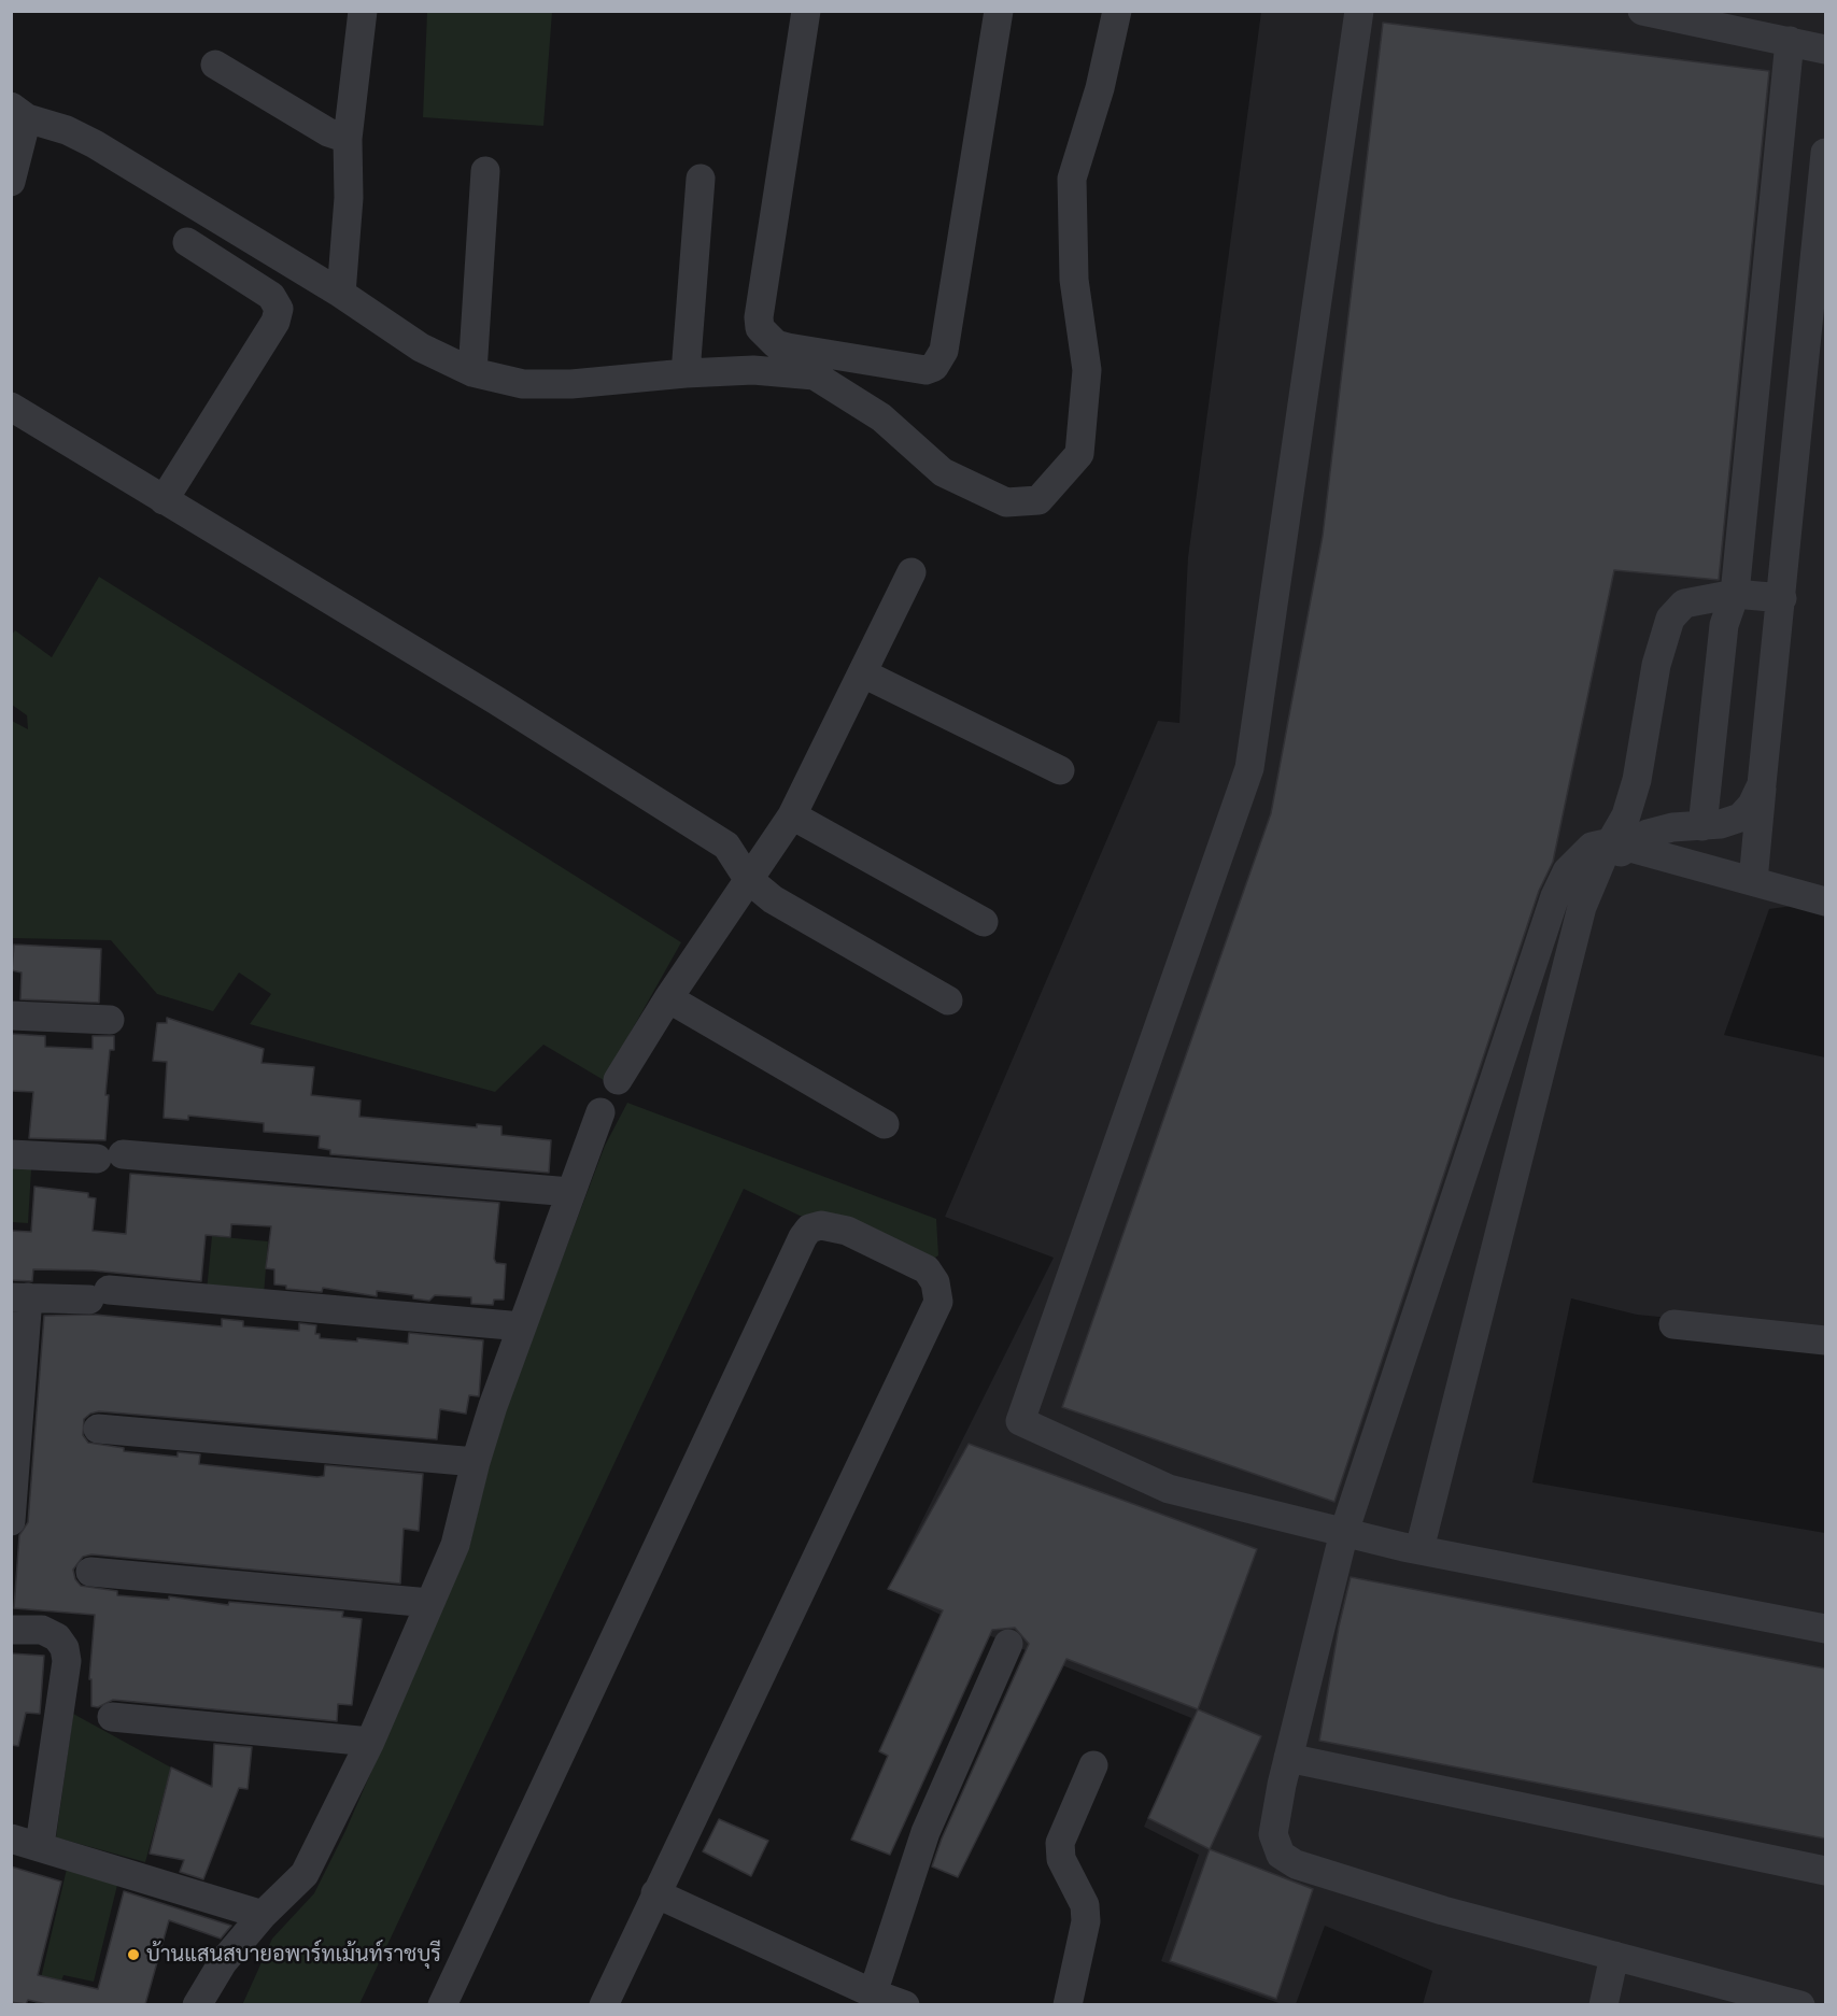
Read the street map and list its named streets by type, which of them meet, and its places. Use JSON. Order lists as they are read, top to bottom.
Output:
{
  "places": ["บ้านแสนสบายอพาร์ทเม้นท์ราชบุรี"]
}
